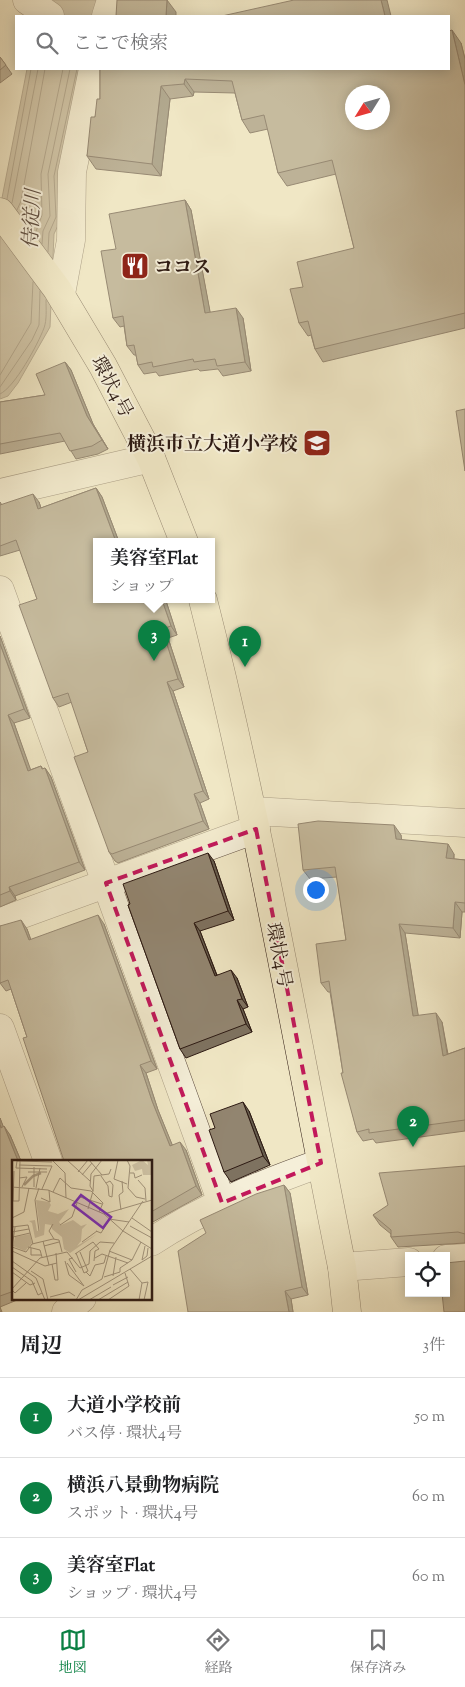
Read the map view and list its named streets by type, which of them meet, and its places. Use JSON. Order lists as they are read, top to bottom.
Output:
{
  "streets": {
    "main road": ["環状4号"]
  },
  "water": ["侍従川"],
  "places": {
    "restaurant": ["ココス"],
    "school or university": ["横浜市立大道小学校"]
  },
  "north": "bottom left",
  "page": {
    "search": "ここで検索",
    "popup": ["美容室Flat", "ショップ"],
    "pins": ["3", "1", "2"],
    "heading": ["周辺", "3件"],
    "list": [
      {
        "mark": "1",
        "name": "大道小学校前",
        "note": "バス停 · 環状4号",
        "value": "50 m"
      },
      {
        "mark": "2",
        "name": "横浜八景動物病院",
        "note": "スポット · 環状4号",
        "value": "60 m"
      },
      {
        "mark": "3",
        "name": "美容室Flat",
        "note": "ショップ · 環状4号",
        "value": "60 m"
      }
    ],
    "nav": ["地図", "経路", "保存済み"]
  }
}
